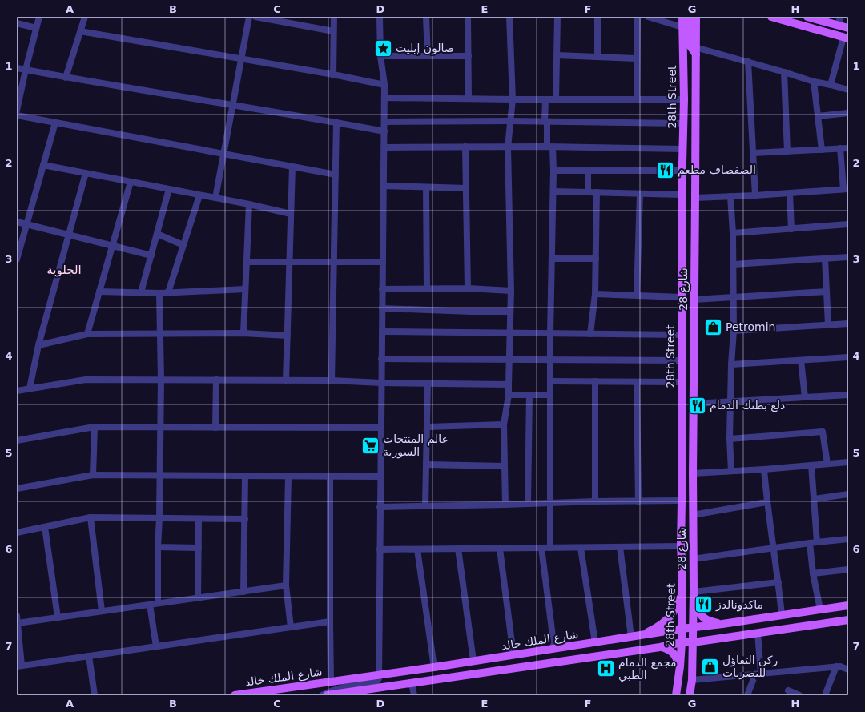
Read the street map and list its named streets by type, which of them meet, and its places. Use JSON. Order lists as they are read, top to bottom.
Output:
{
  "streets": {
    "main road": ["28th Street", "شارع 28", "شارع الملك خالد"]
  },
  "crossings": [
    ["28th Street", "شارع الملك خالد"],
    ["شارع 28", "شارع الملك خالد"]
  ],
  "districts": ["الجلوية"],
  "places": {
    "place": ["صالون إيليت"],
    "restaurant": ["الصفصاف مطعم", "دلع بطنك الدمام", "ماكدونالدز"],
    "shop": ["Petromin", "ركن التفاؤل للبصريات"],
    "supermarket": ["عالم المنتجات السورية"],
    "hospital": ["مجمع الدمام الطبي"]
  },
  "grid": {
    "columns": [
      "A",
      "B",
      "C",
      "D",
      "E",
      "F",
      "G",
      "H"
    ],
    "rows": [
      "1",
      "2",
      "3",
      "4",
      "5",
      "6",
      "7"
    ]
  }
}
